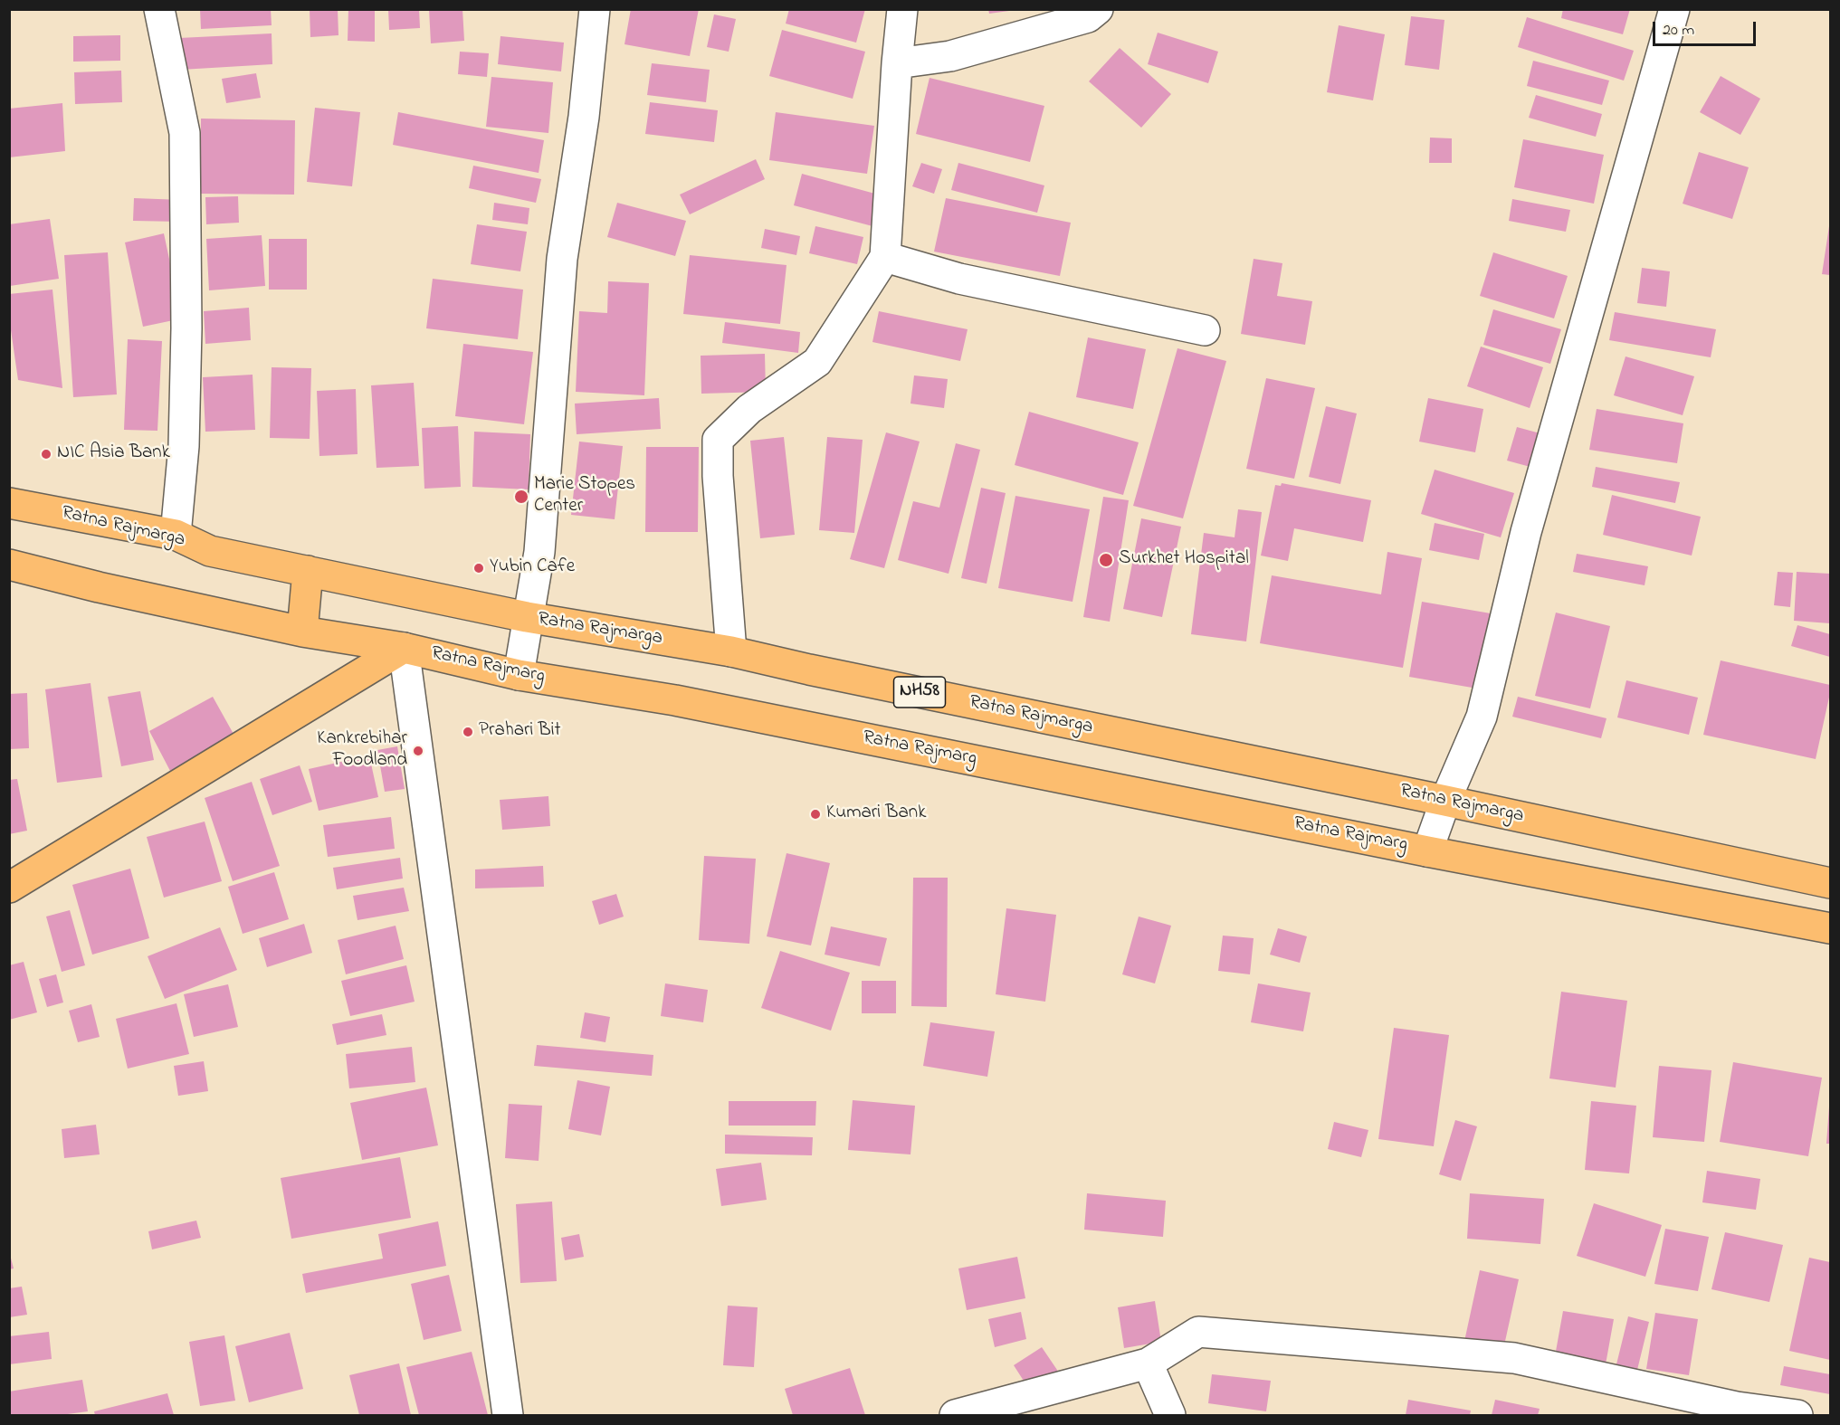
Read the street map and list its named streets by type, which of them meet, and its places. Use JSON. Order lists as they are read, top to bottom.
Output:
{
  "streets": {
    "main road": ["Ratna Rajmarga", "Ratna Rajmarg", "NH58"]
  },
  "places": [
    "NIC Asia Bank",
    "Marie Stopes Center",
    "Surkhet Hospital",
    "Yubin Cafe",
    "Prahari Bit",
    "Kankrebihar Foodland",
    "Kumari Bank"
  ],
  "scale_bar": "20 m"
}
